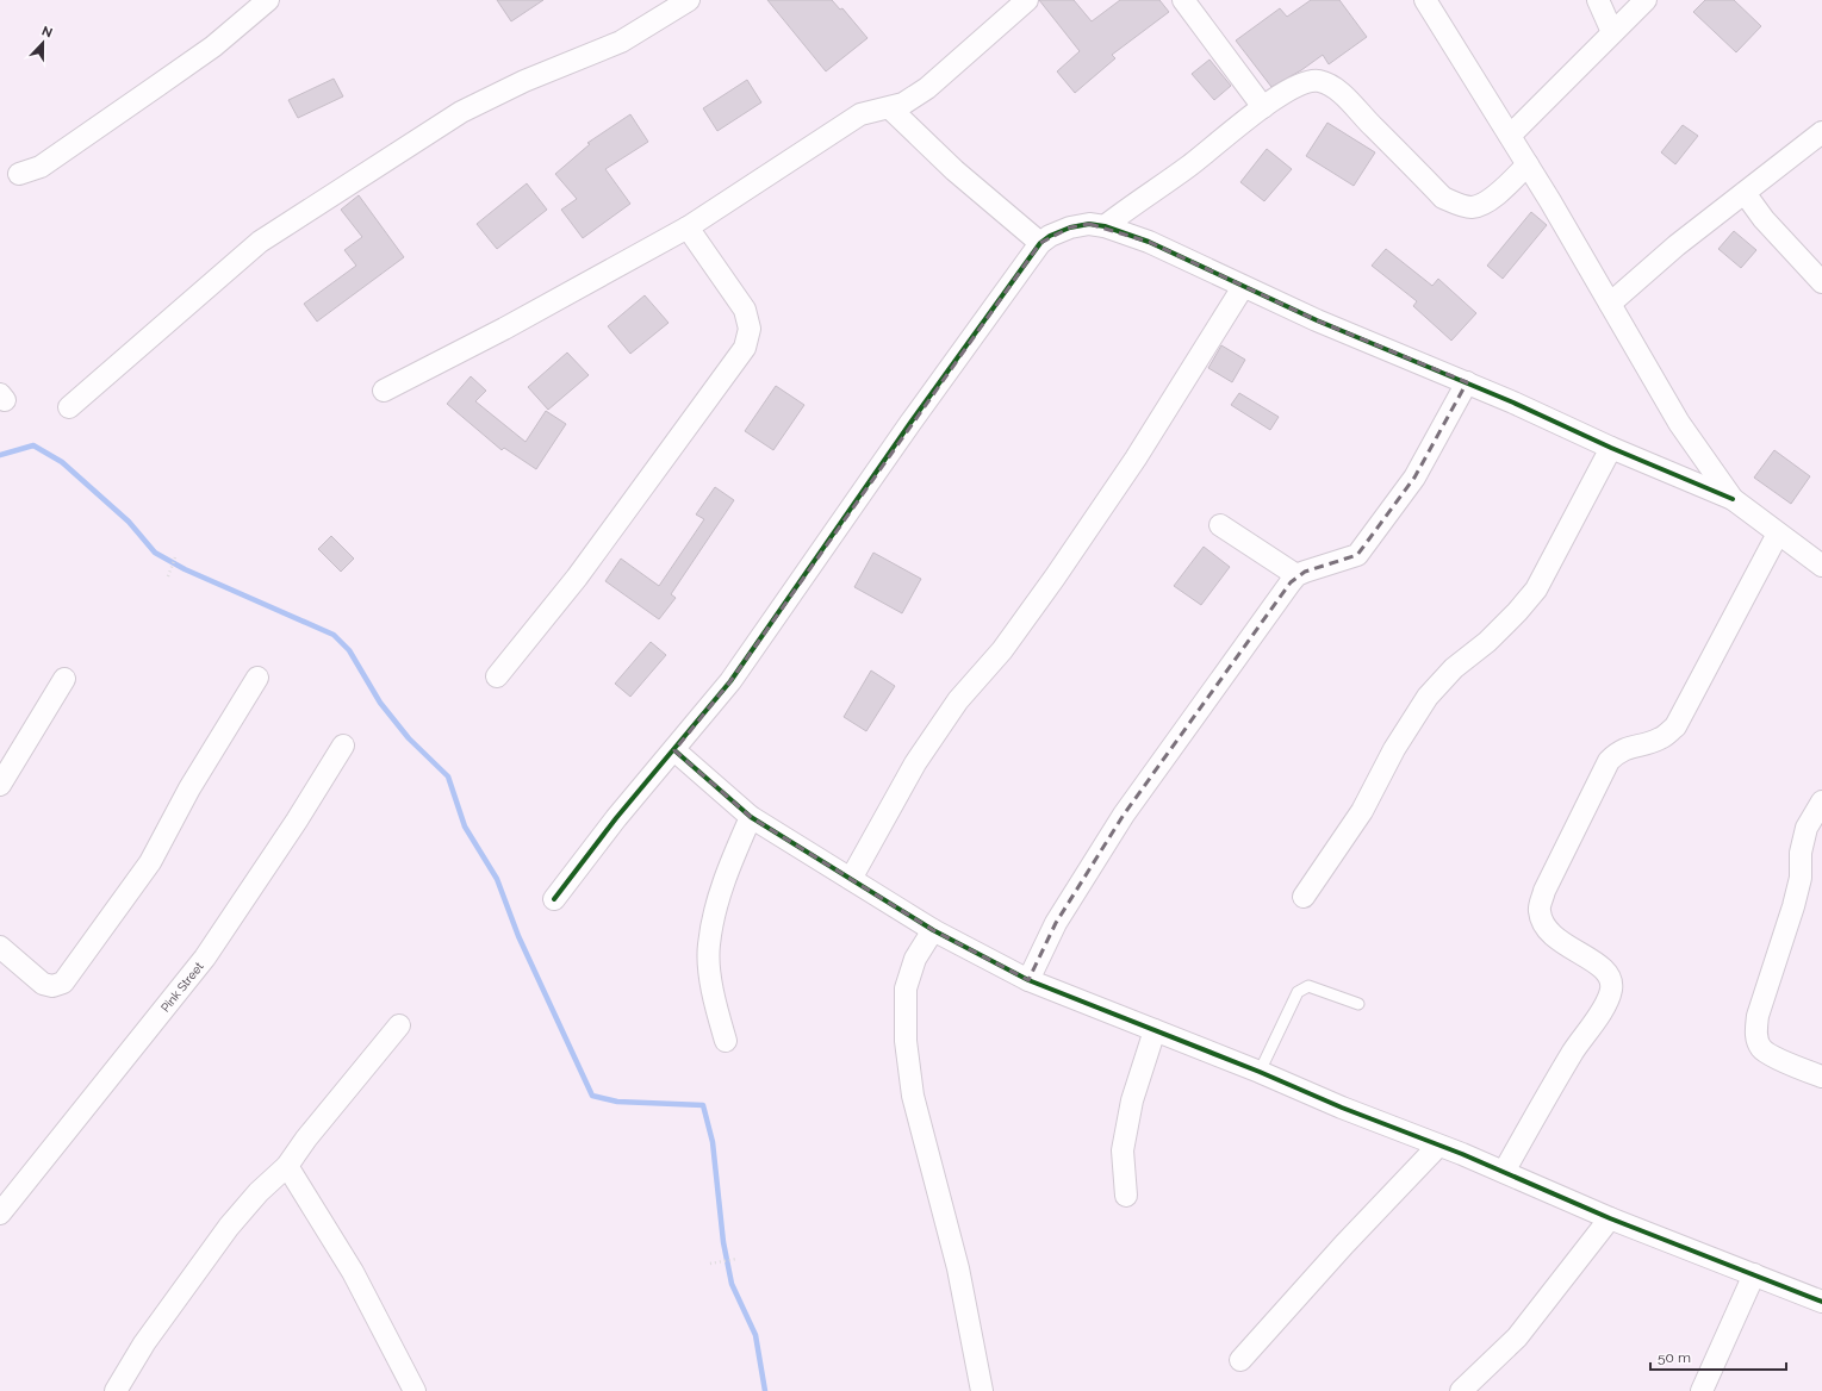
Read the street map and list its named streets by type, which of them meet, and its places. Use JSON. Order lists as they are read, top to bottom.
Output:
{
  "streets": {
    "street": ["Pink Street"]
  },
  "scale_bar": "50 m",
  "north": "top"
}
